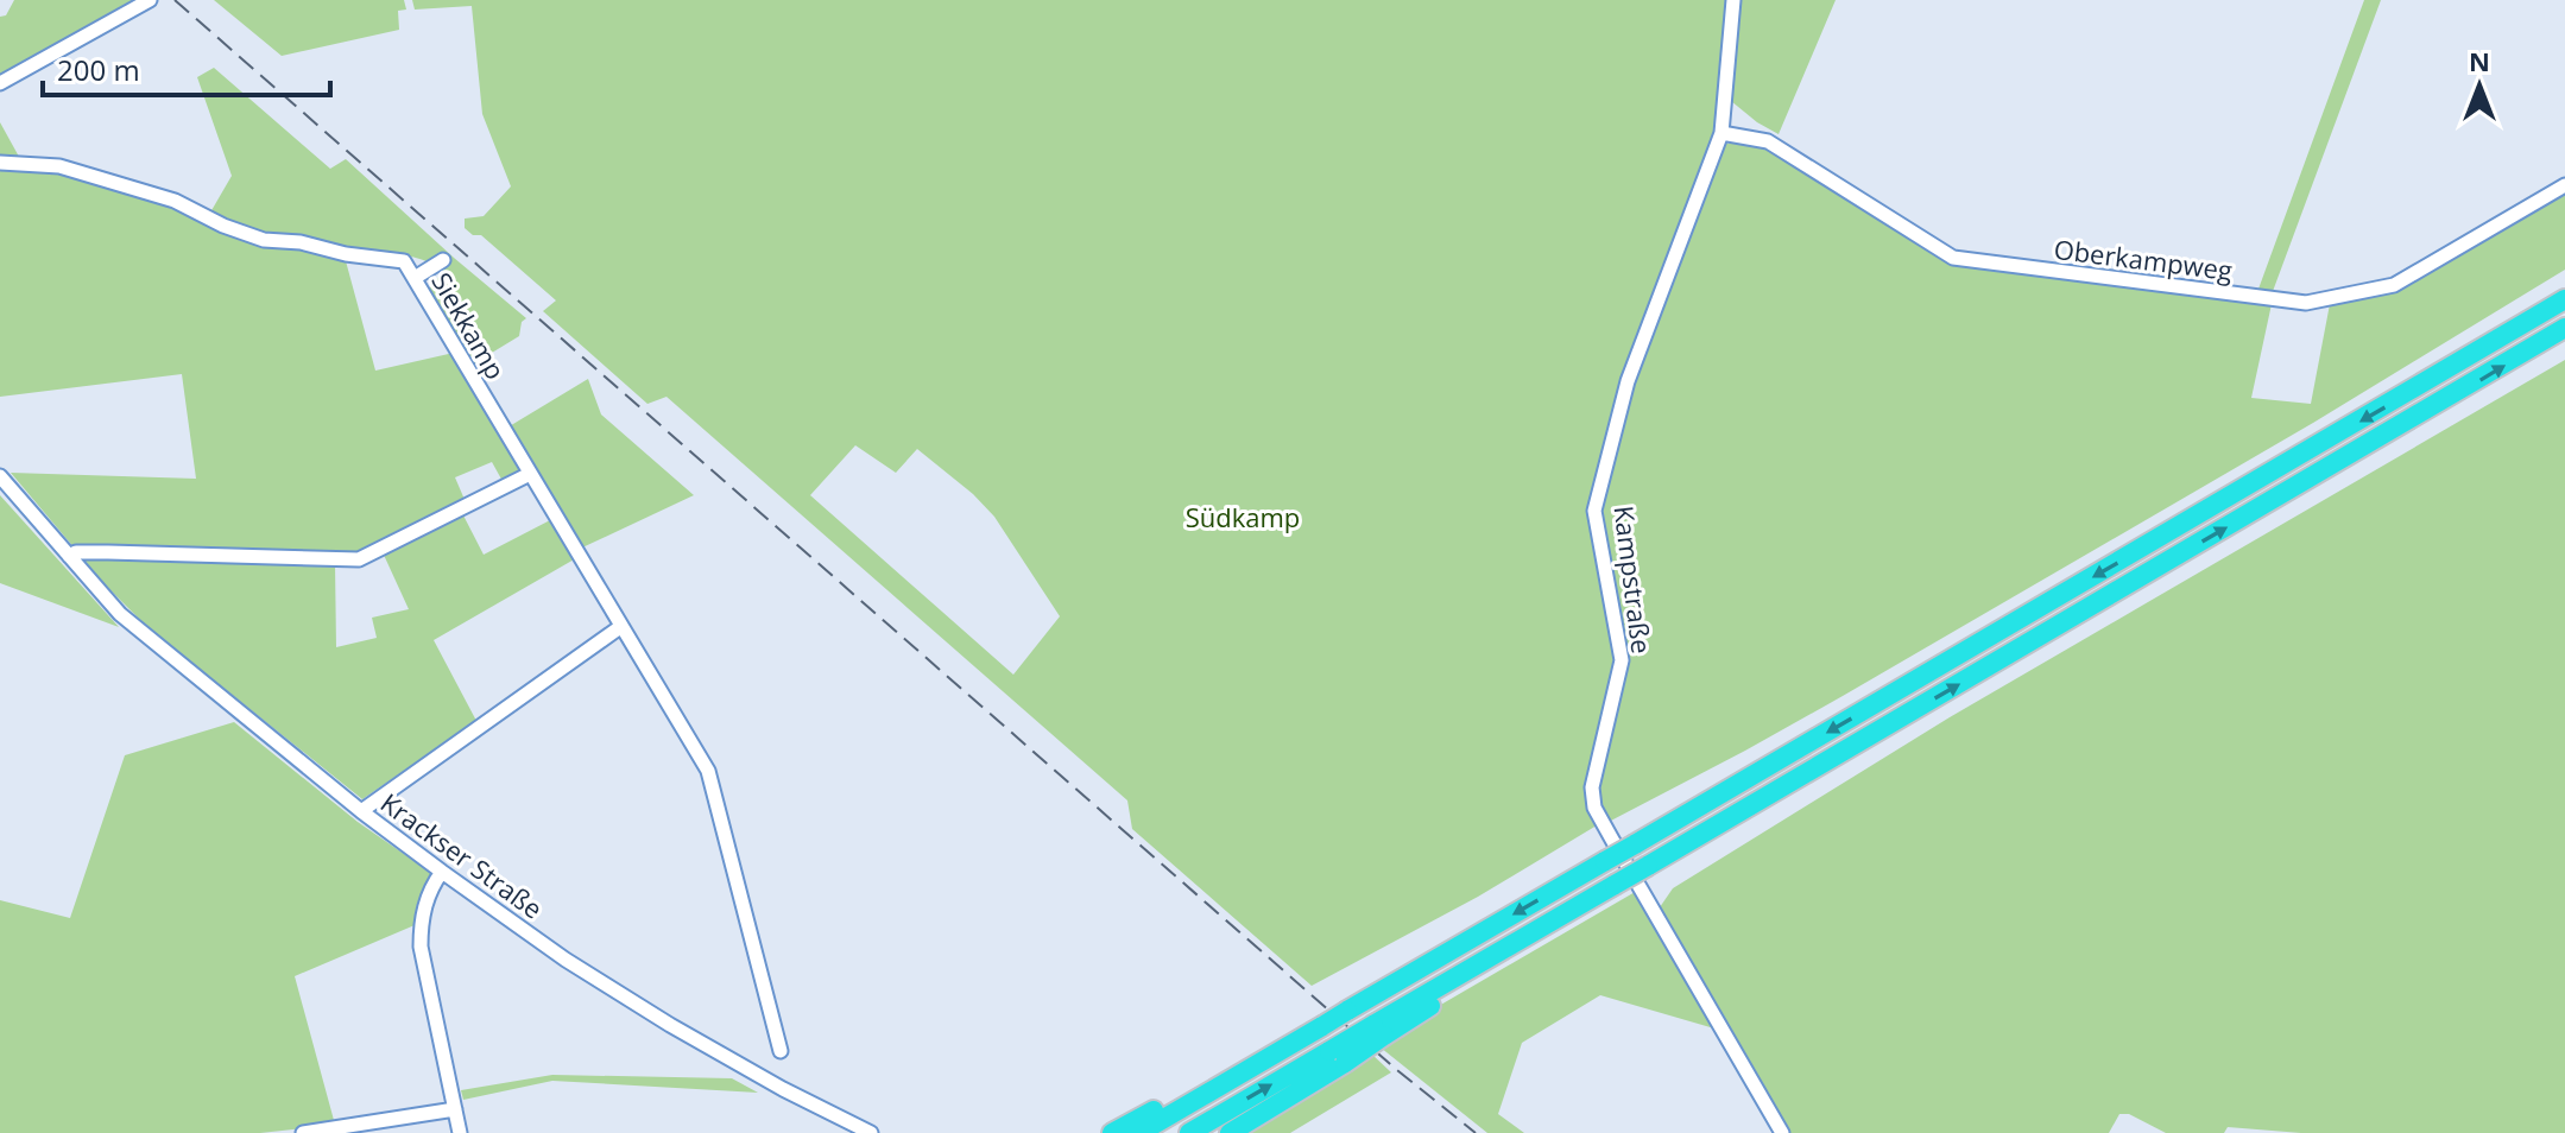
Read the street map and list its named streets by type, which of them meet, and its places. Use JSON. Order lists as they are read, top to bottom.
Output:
{
  "streets": {
    "street": [
      "Oberkampweg",
      "Siekkamp",
      "Kampstraße",
      "Krackser Straße"
    ]
  },
  "crossings": [
    ["Oberkampweg", "Kampstraße"]
  ],
  "parks": ["Südkamp"],
  "scale_bar": "200 m",
  "north": "top"
}
